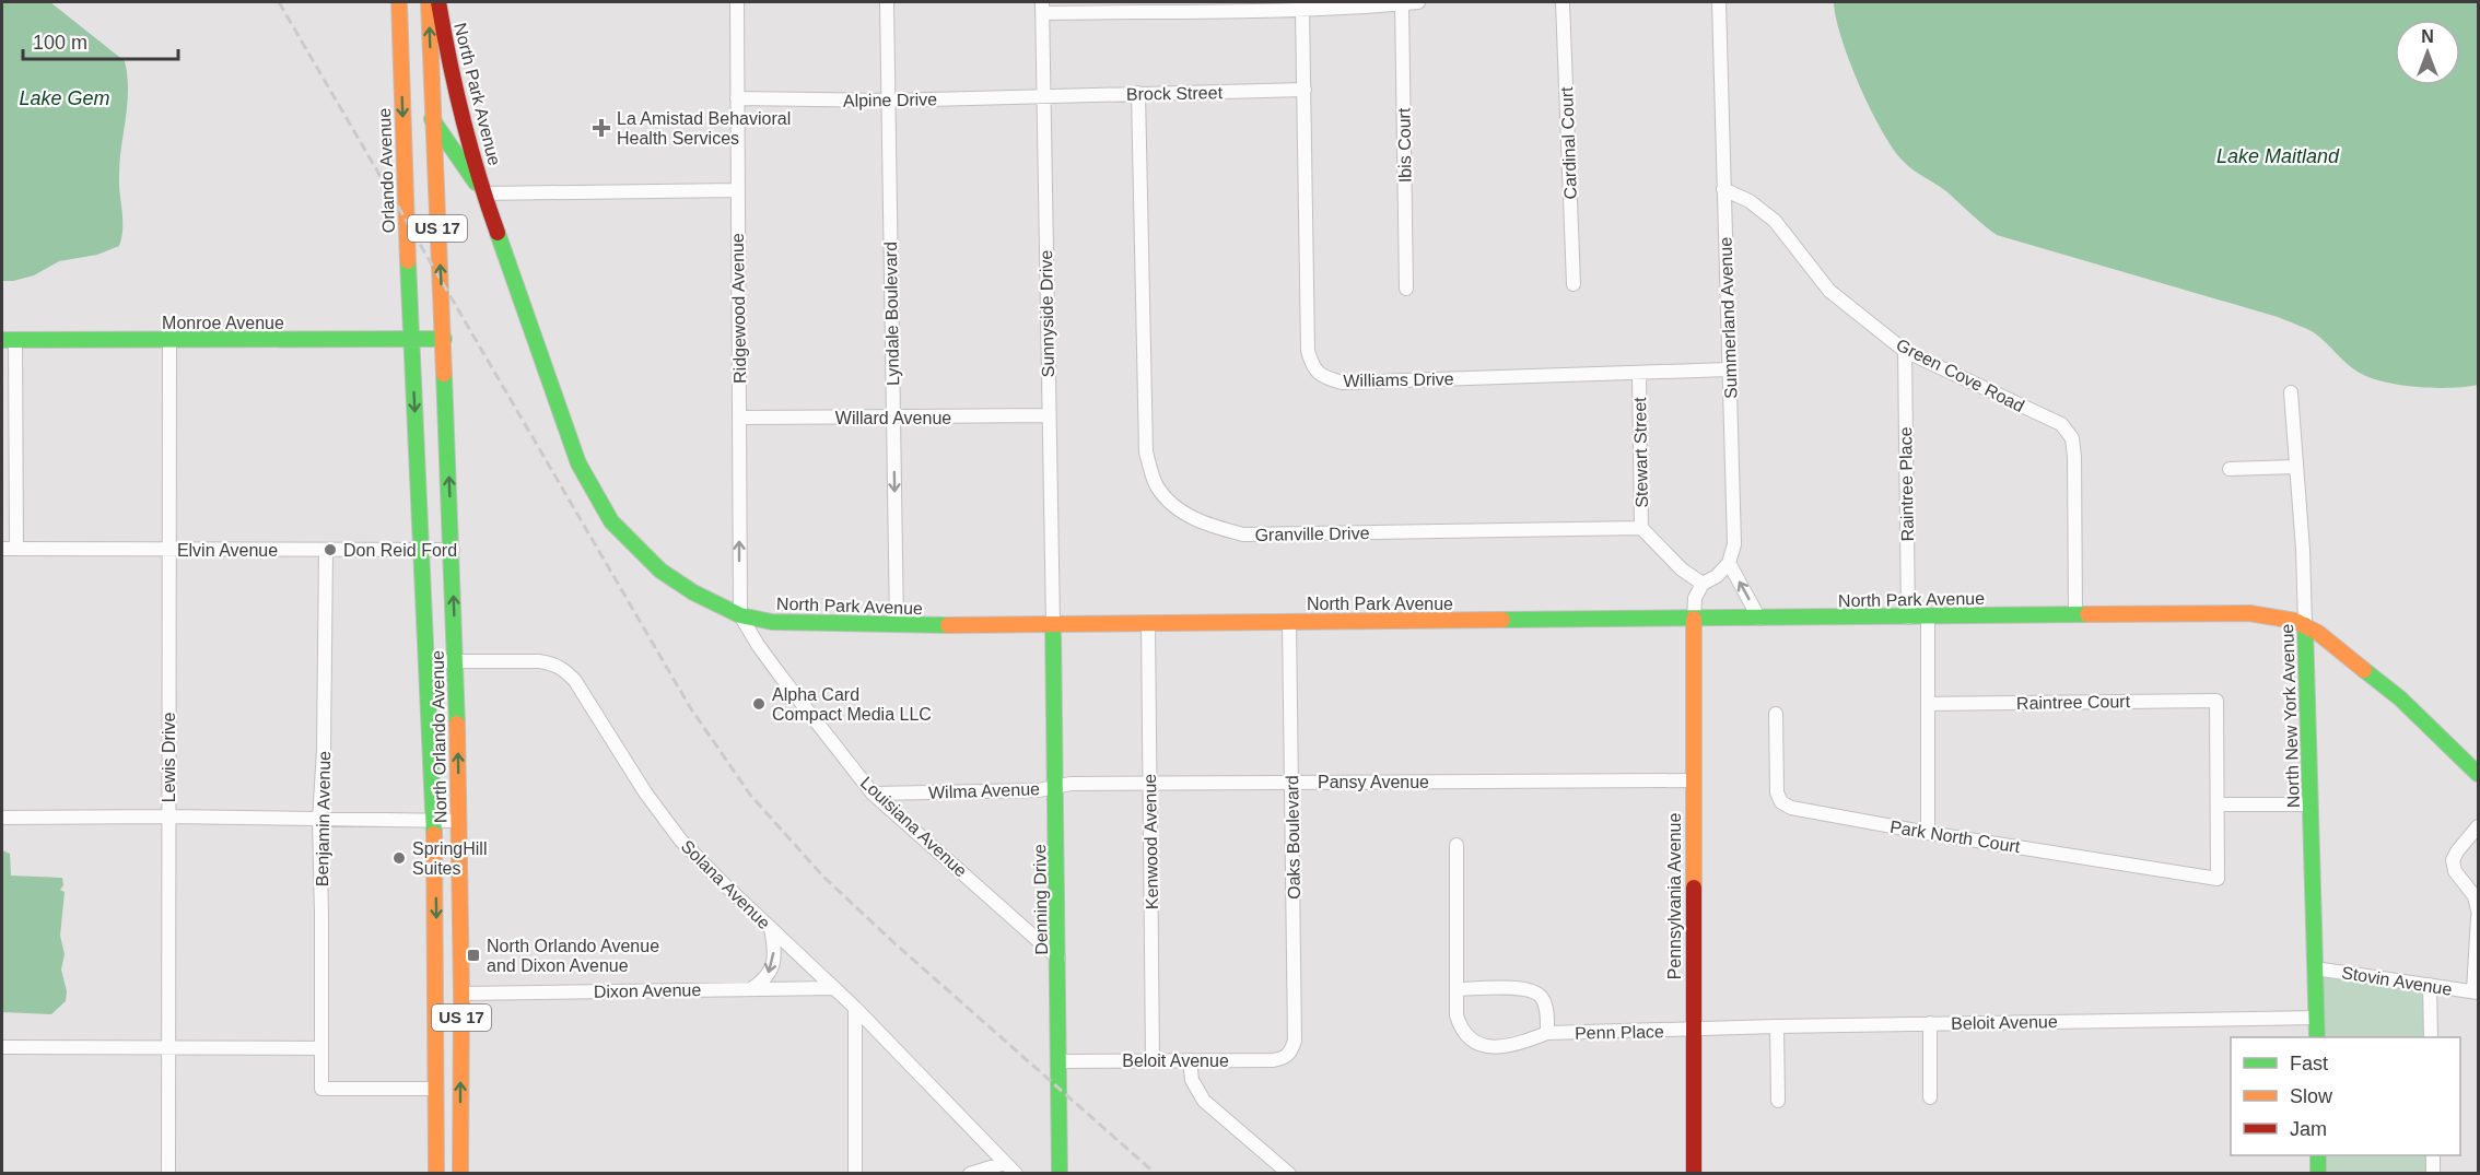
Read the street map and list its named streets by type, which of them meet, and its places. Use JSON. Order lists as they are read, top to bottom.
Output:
{
  "streets": {
    "street": [
      "Brock Street",
      "North Park Avenue",
      "Alpine Drive",
      "Cardinal Court",
      "Ibis Court",
      "Orlando Avenue",
      "US 17",
      "Ridgewood Avenue",
      "Lyndale Boulevard",
      "Sunnyside Drive",
      "Summerland Avenue",
      "Monroe Avenue",
      "Green Cove Road",
      "Williams Drive",
      "Willard Avenue",
      "Stewart Street",
      "Raintree Place",
      "Granville Drive",
      "Elvin Avenue",
      "Raintree Court",
      "North New York Avenue",
      "North Orlando Avenue",
      "Lewis Drive",
      "Pansy Avenue",
      "Wilma Avenue",
      "Benjamin Avenue",
      "Louisiana Avenue",
      "Park North Court",
      "Oaks Boulevard",
      "Kenwood Avenue",
      "Solana Avenue",
      "Pennsylvania Avenue",
      "Denning Drive",
      "Stovin Avenue",
      "Dixon Avenue",
      "Beloit Avenue",
      "Penn Place"
    ]
  },
  "crossings": [
    ["Brock Street", "Alpine Drive"],
    ["Brock Street", "Sunnyside Drive"],
    ["Brock Street", "Williams Drive"],
    ["Brock Street", "Granville Drive"],
    ["North Park Avenue", "US 17"],
    ["North Park Avenue", "Ridgewood Avenue"],
    ["North Park Avenue", "Lyndale Boulevard"],
    ["North Park Avenue", "Sunnyside Drive"],
    ["North Park Avenue", "Green Cove Road"],
    ["North Park Avenue", "Raintree Place"],
    ["North Park Avenue", "North New York Avenue"],
    ["North Park Avenue", "Louisiana Avenue"],
    ["North Park Avenue", "Oaks Boulevard"],
    ["North Park Avenue", "Kenwood Avenue"],
    ["North Park Avenue", "Pennsylvania Avenue"],
    ["North Park Avenue", "Denning Drive"],
    ["Alpine Drive", "Ridgewood Avenue"],
    ["Alpine Drive", "Lyndale Boulevard"],
    ["Alpine Drive", "Sunnyside Drive"],
    ["Orlando Avenue", "Monroe Avenue"],
    ["Orlando Avenue", "North Orlando Avenue"],
    ["US 17", "Monroe Avenue"],
    ["US 17", "North Orlando Avenue"],
    ["Ridgewood Avenue", "Willard Avenue"],
    ["Ridgewood Avenue", "Louisiana Avenue"],
    ["Lyndale Boulevard", "Willard Avenue"],
    ["Sunnyside Drive", "Willard Avenue"],
    ["Sunnyside Drive", "Denning Drive"],
    ["Summerland Avenue", "Green Cove Road"],
    ["Summerland Avenue", "Williams Drive"],
    ["Monroe Avenue", "North Orlando Avenue"],
    ["Monroe Avenue", "Lewis Drive"],
    ["Green Cove Road", "Raintree Place"],
    ["Williams Drive", "Stewart Street"],
    ["Stewart Street", "Granville Drive"],
    ["Elvin Avenue", "North Orlando Avenue"],
    ["Elvin Avenue", "Lewis Drive"],
    ["Elvin Avenue", "Benjamin Avenue"],
    ["Raintree Court", "Park North Court"],
    ["North New York Avenue", "Stovin Avenue"],
    ["North New York Avenue", "Beloit Avenue"],
    ["North Orlando Avenue", "Benjamin Avenue"],
    ["North Orlando Avenue", "Solana Avenue"],
    ["North Orlando Avenue", "Dixon Avenue"],
    ["Pansy Avenue", "Wilma Avenue"],
    ["Pansy Avenue", "Oaks Boulevard"],
    ["Pansy Avenue", "Kenwood Avenue"],
    ["Pansy Avenue", "Pennsylvania Avenue"],
    ["Pansy Avenue", "Denning Drive"],
    ["Wilma Avenue", "Louisiana Avenue"],
    ["Wilma Avenue", "Denning Drive"],
    ["Louisiana Avenue", "Denning Drive"],
    ["Oaks Boulevard", "Beloit Avenue"],
    ["Kenwood Avenue", "Beloit Avenue"],
    ["Solana Avenue", "Dixon Avenue"],
    ["Pennsylvania Avenue", "Beloit Avenue"],
    ["Pennsylvania Avenue", "Penn Place"],
    ["Denning Drive", "Beloit Avenue"],
    ["Beloit Avenue", "Penn Place"]
  ],
  "water": ["Lake Gem", "Lake Maitland"],
  "places": {
    "health": ["La Amistad Behavioral Health Services"],
    "other": ["Don Reid Ford", "Alpha Card Compact Media LLC", "SpringHill Suites"],
    "transit": ["North Orlando Avenue and Dixon Avenue"]
  },
  "legend": ["Fast", "Slow", "Jam"],
  "scale_bar": "100 m",
  "north": "top"
}
